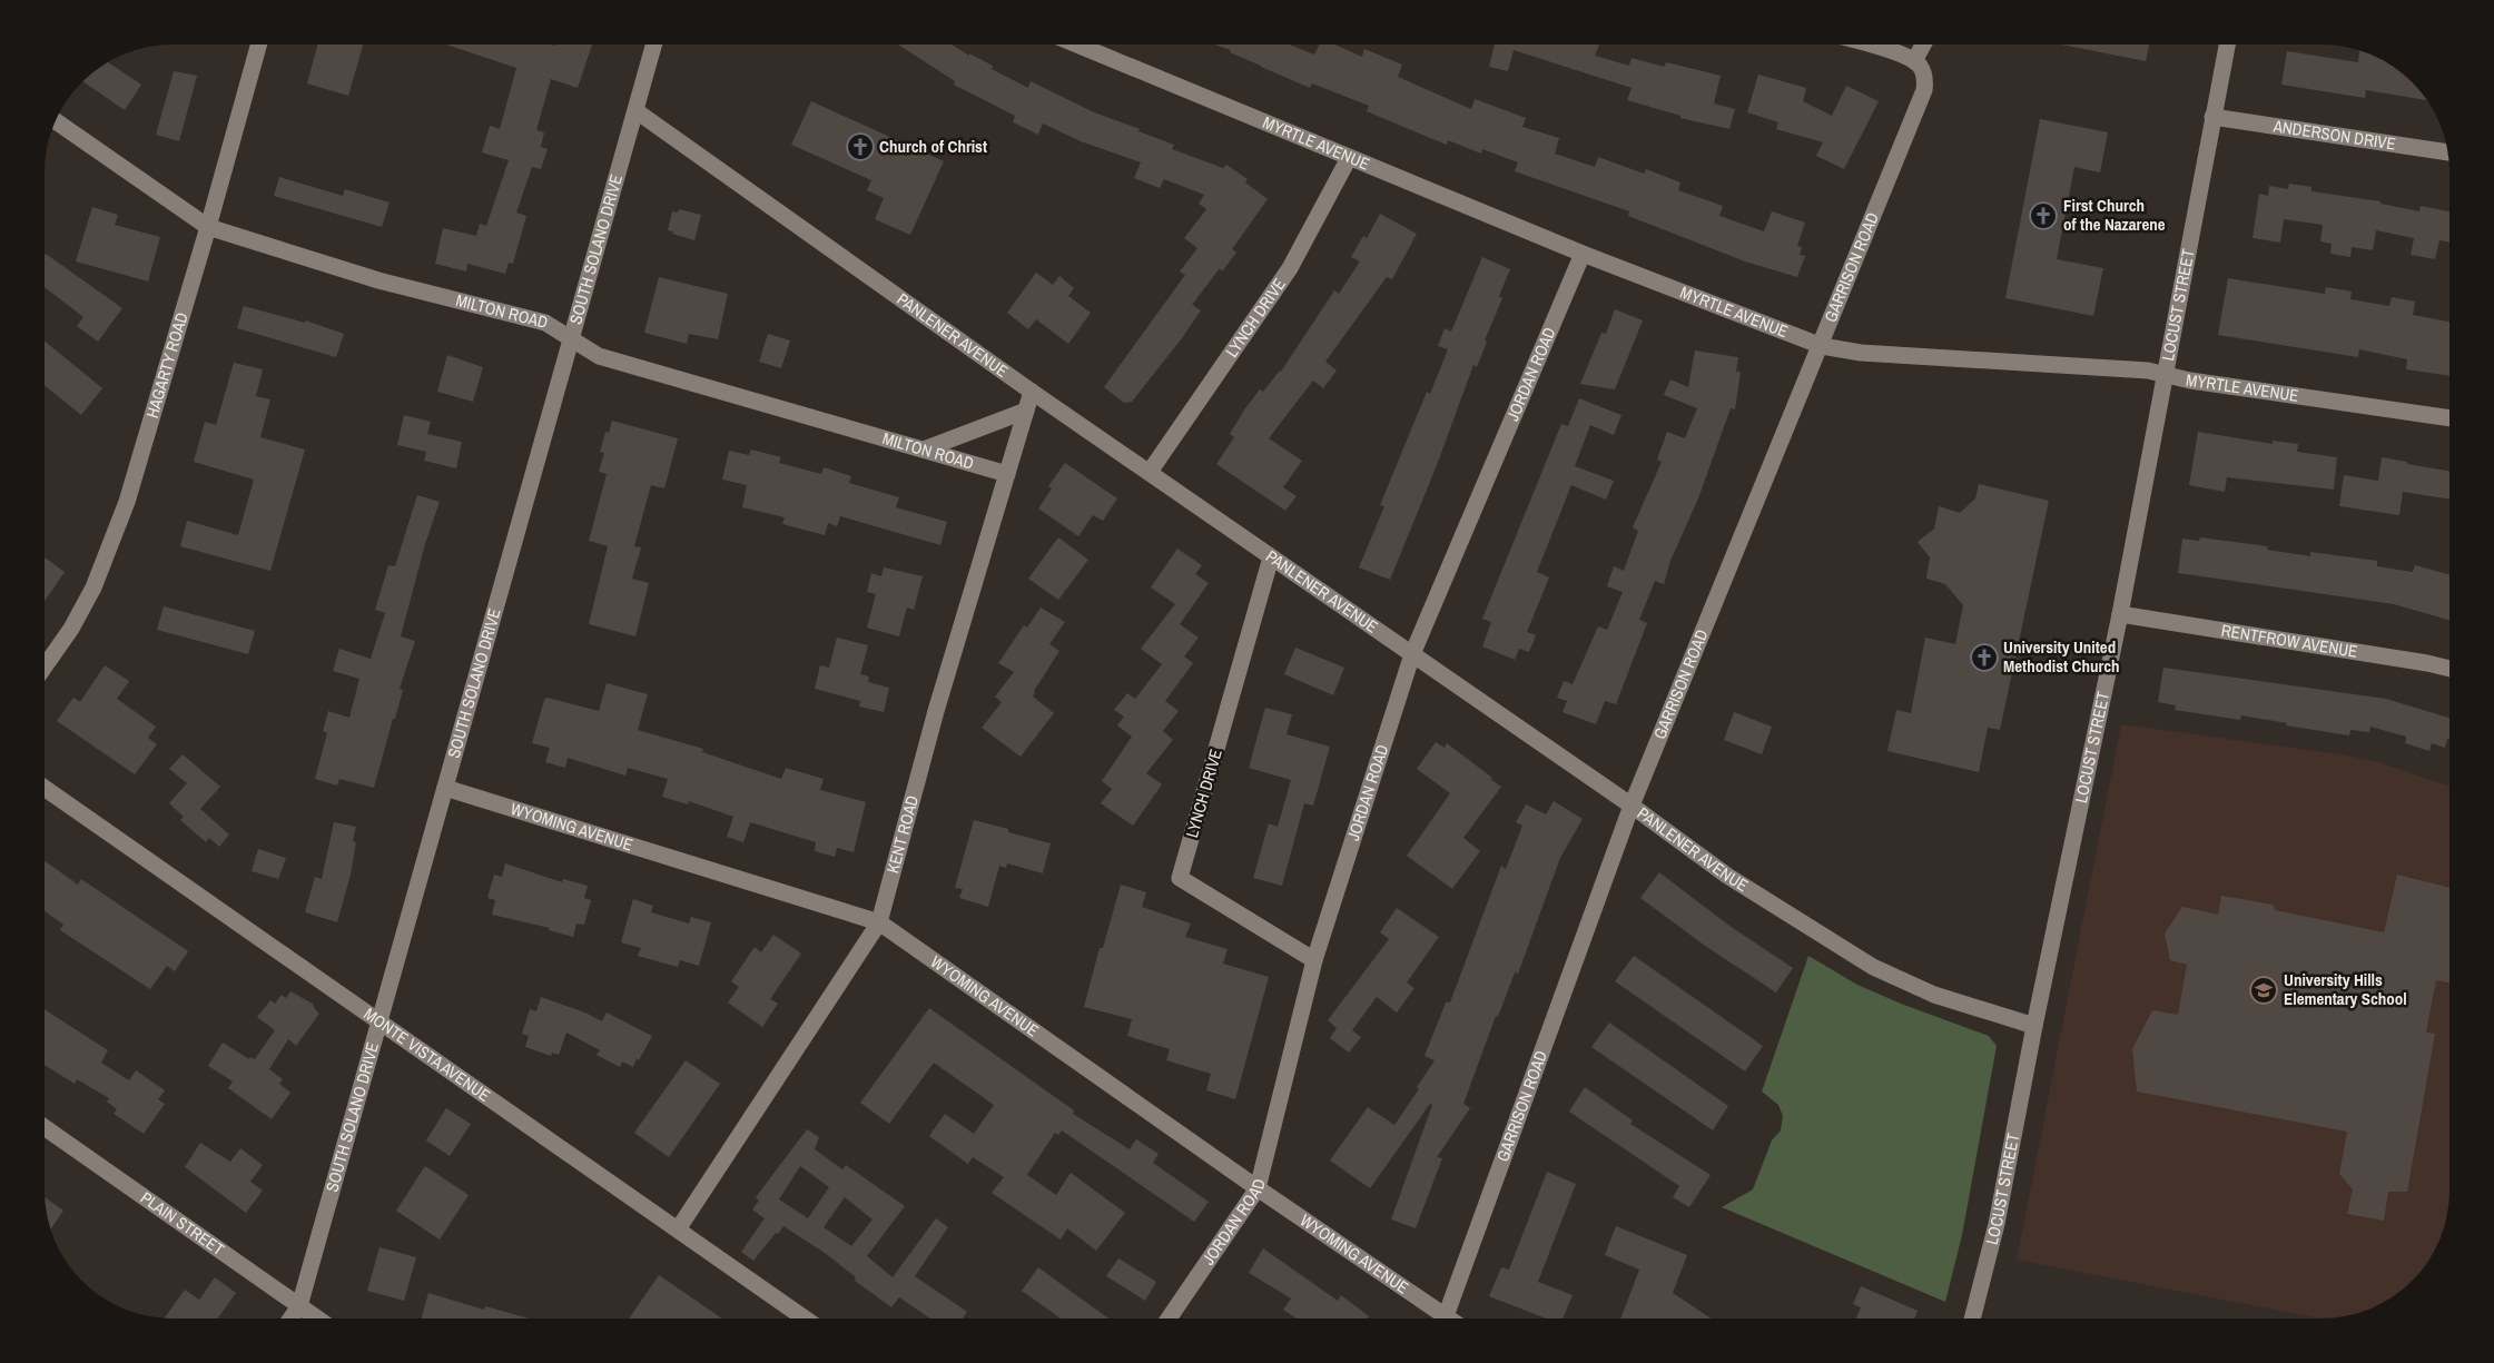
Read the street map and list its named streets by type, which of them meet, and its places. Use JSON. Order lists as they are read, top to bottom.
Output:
{
  "streets": {
    "street": [
      "ANDERSON DRIVE",
      "MYRTLE AVENUE",
      "SOUTH SOLANO DRIVE",
      "GARRISON ROAD",
      "LOCUST STREET",
      "MILTON ROAD",
      "LYNCH DRIVE",
      "PANLENER AVENUE",
      "HAGARTY ROAD",
      "JORDAN ROAD",
      "RENTFROW AVENUE",
      "WYOMING AVENUE",
      "KENT ROAD",
      "MONTE VISTA AVENUE",
      "PLAIN STREET"
    ]
  },
  "crossings": [
    ["ANDERSON DRIVE", "LOCUST STREET"],
    ["MYRTLE AVENUE", "GARRISON ROAD"],
    ["MYRTLE AVENUE", "LOCUST STREET"],
    ["MYRTLE AVENUE", "LYNCH DRIVE"],
    ["MYRTLE AVENUE", "JORDAN ROAD"],
    ["SOUTH SOLANO DRIVE", "MILTON ROAD"],
    ["SOUTH SOLANO DRIVE", "PANLENER AVENUE"],
    ["SOUTH SOLANO DRIVE", "WYOMING AVENUE"],
    ["SOUTH SOLANO DRIVE", "MONTE VISTA AVENUE"],
    ["SOUTH SOLANO DRIVE", "PLAIN STREET"],
    ["GARRISON ROAD", "PANLENER AVENUE"],
    ["GARRISON ROAD", "WYOMING AVENUE"],
    ["LOCUST STREET", "PANLENER AVENUE"],
    ["LOCUST STREET", "RENTFROW AVENUE"],
    ["MILTON ROAD", "HAGARTY ROAD"],
    ["MILTON ROAD", "KENT ROAD"],
    ["LYNCH DRIVE", "PANLENER AVENUE"],
    ["LYNCH DRIVE", "JORDAN ROAD"],
    ["PANLENER AVENUE", "JORDAN ROAD"],
    ["PANLENER AVENUE", "KENT ROAD"],
    ["JORDAN ROAD", "WYOMING AVENUE"],
    ["WYOMING AVENUE", "KENT ROAD"],
    ["KENT ROAD", "MONTE VISTA AVENUE"]
  ],
  "places": {
    "church": ["Church of Christ", "First Church of the Nazarene", "University United Methodist Church"],
    "school or university": ["University Hills Elementary School"]
  }
}
